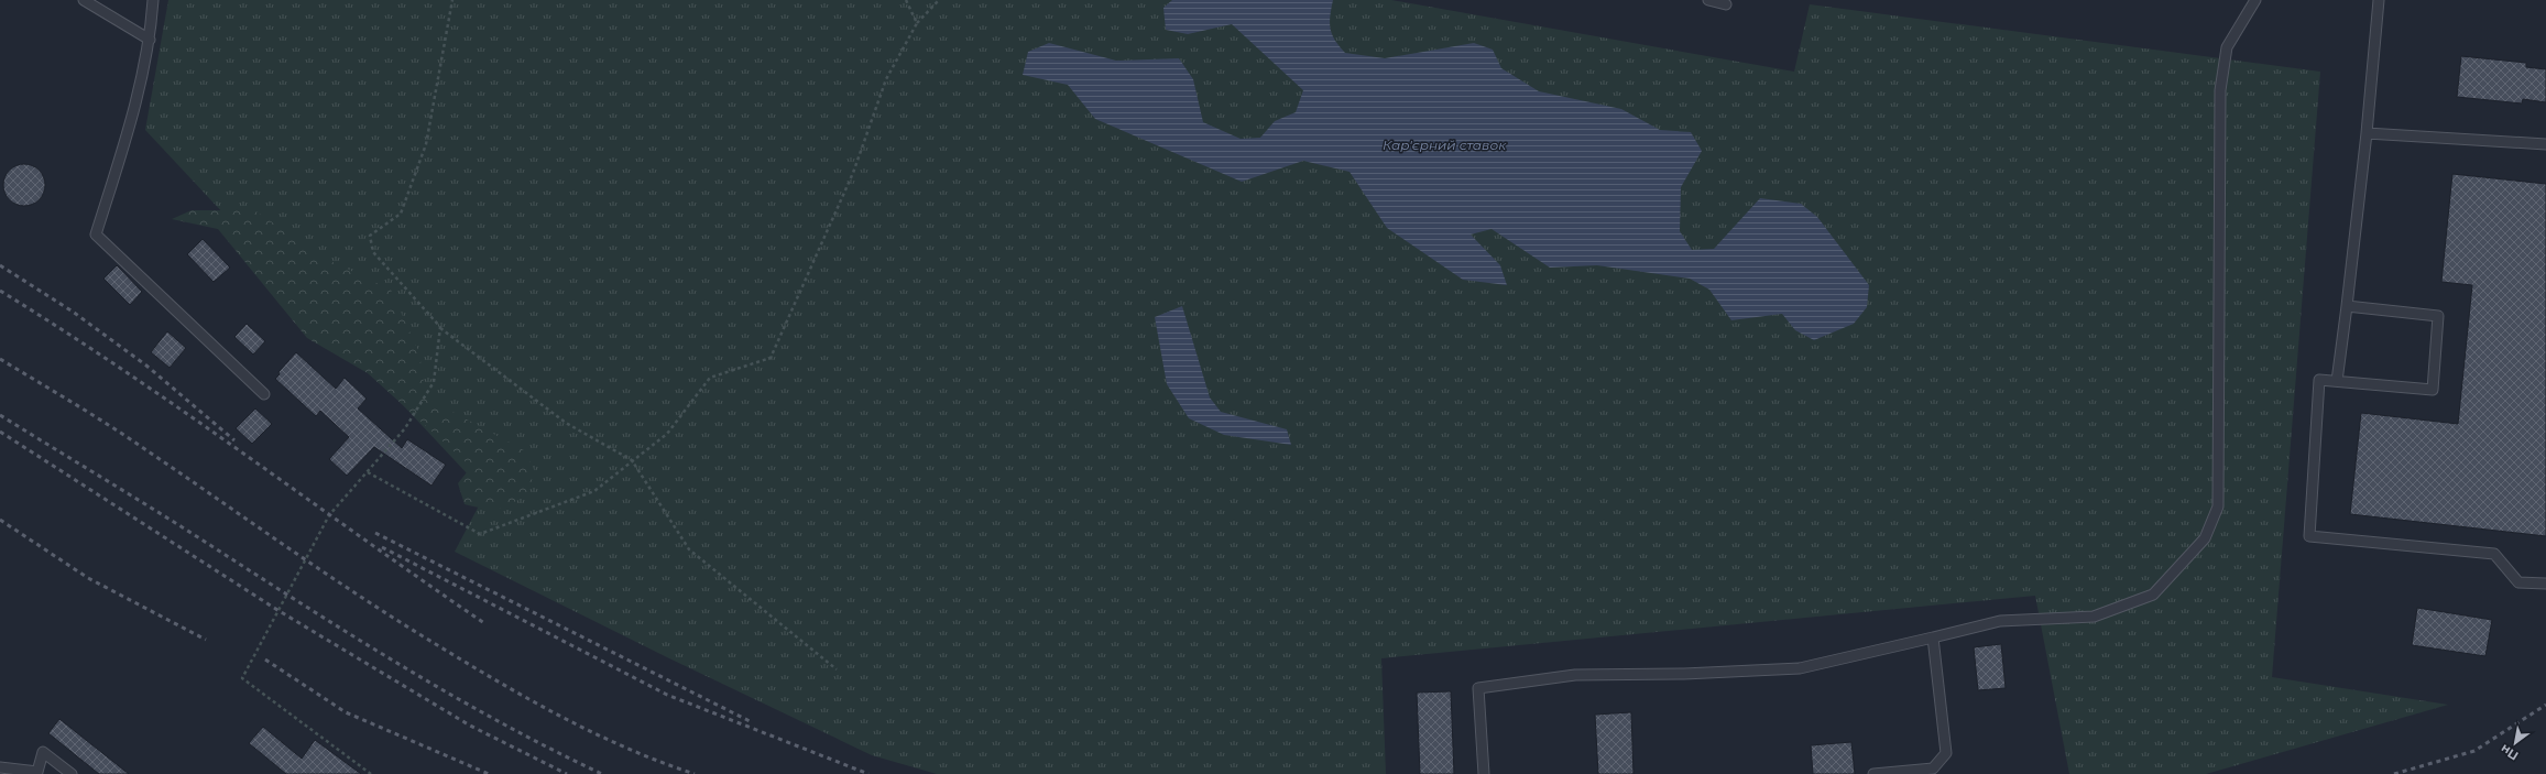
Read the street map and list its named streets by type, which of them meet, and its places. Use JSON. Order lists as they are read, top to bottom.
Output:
{
  "water": ["Кар'єрний ставок"],
  "north": "bottom left"
}
